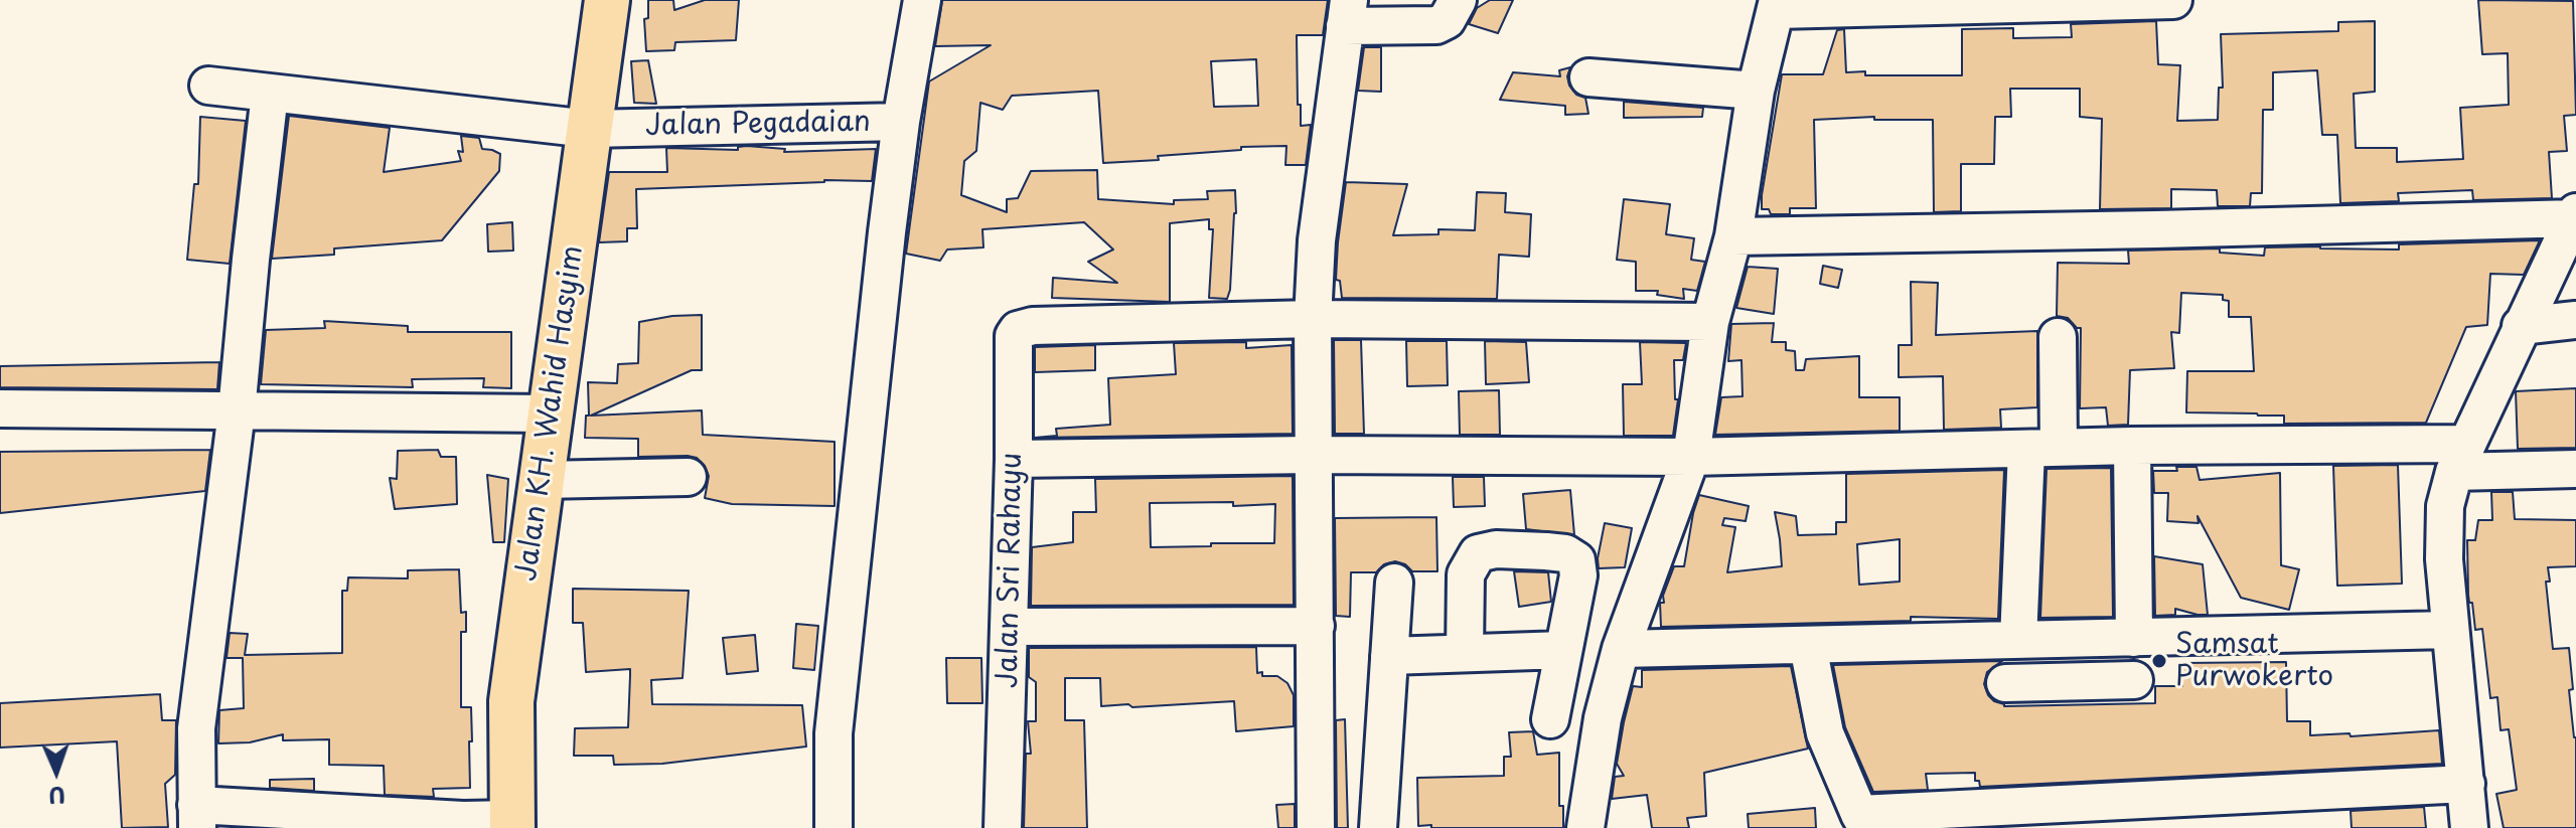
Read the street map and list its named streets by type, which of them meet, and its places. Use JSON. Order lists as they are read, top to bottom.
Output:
{
  "streets": {
    "main road": ["Jalan KH. Wahid Hasyim"],
    "street": ["Jalan Pegadaian", "Jalan Sri Rahayu"]
  },
  "crossings": [
    ["Jalan Pegadaian", "Jalan KH. Wahid Hasyim"]
  ],
  "places": ["Samsat Purwokerto"],
  "north": "bottom"
}
